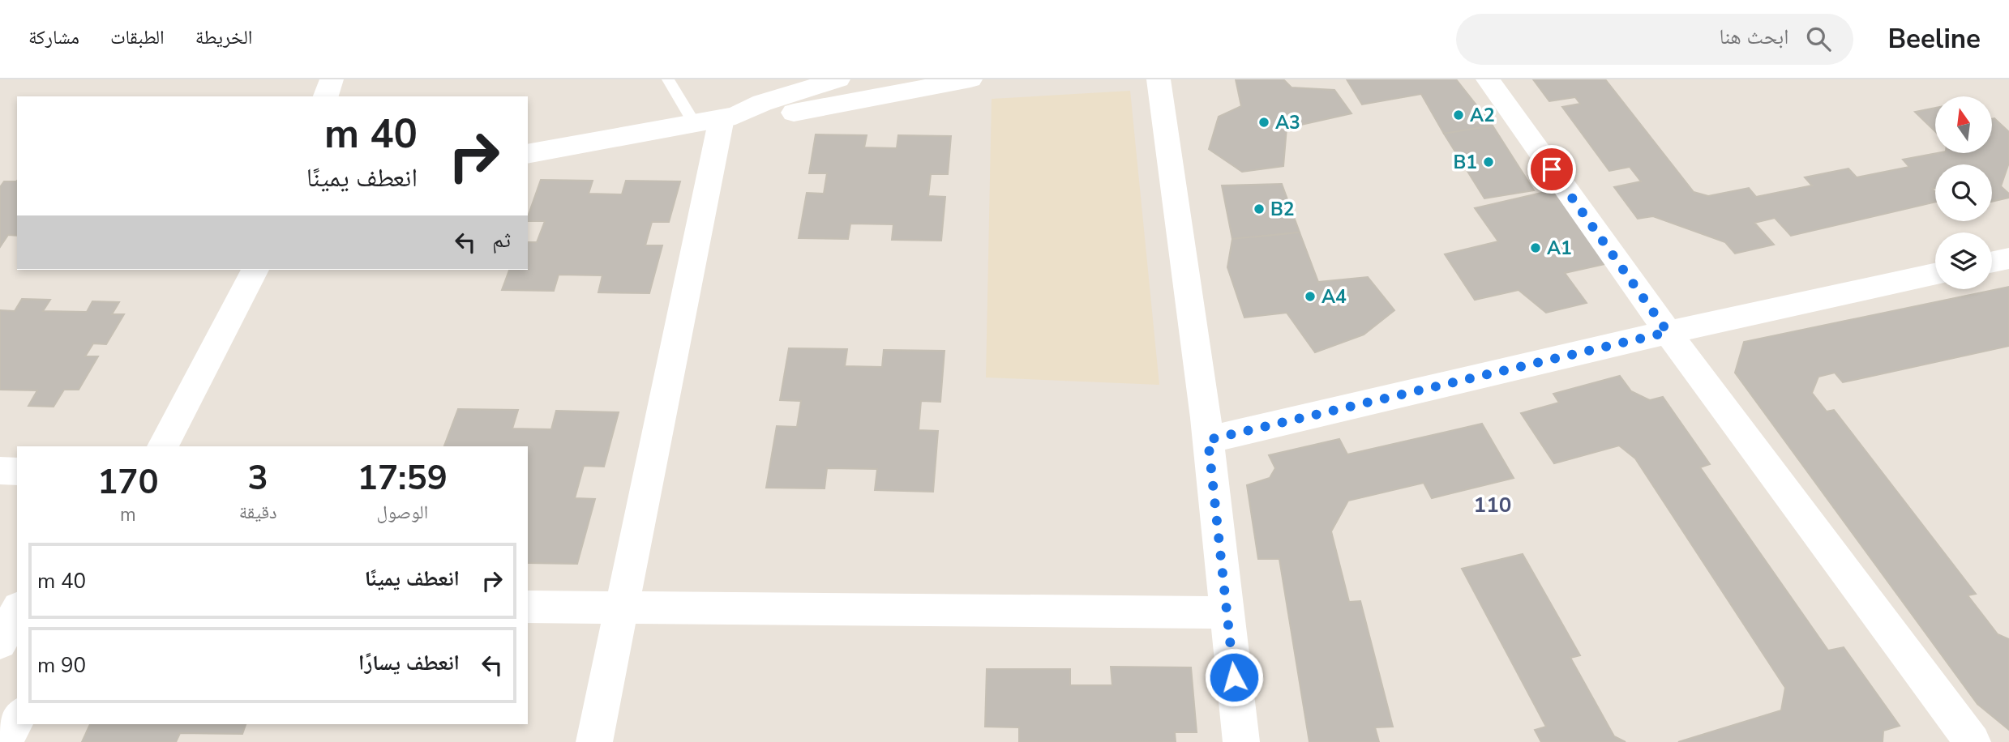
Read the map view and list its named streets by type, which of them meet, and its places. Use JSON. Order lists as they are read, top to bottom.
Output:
{
  "districts": ["110"],
  "places": [
    "A2",
    "A3",
    "B1",
    "B2",
    "A1",
    "A4"
  ],
  "north": "top",
  "page": {
    "header": "Beeline",
    "search": "ابحث هنا",
    "nav": ["الخريطة", "الطبقات", "مشاركة"],
    "turn": ["40 m", "انعطف يمينًا"],
    "then": "ثم",
    "eta": [
      "17:59",
      "الوصول",
      "3",
      "دقيقة",
      "170",
      "m"
    ],
    "list": [
      {
        "name": "انعطف يمينًا",
        "value": "40 m"
      },
      {
        "name": "انعطف يسارًا",
        "value": "90 m"
      }
    ]
  }
}
